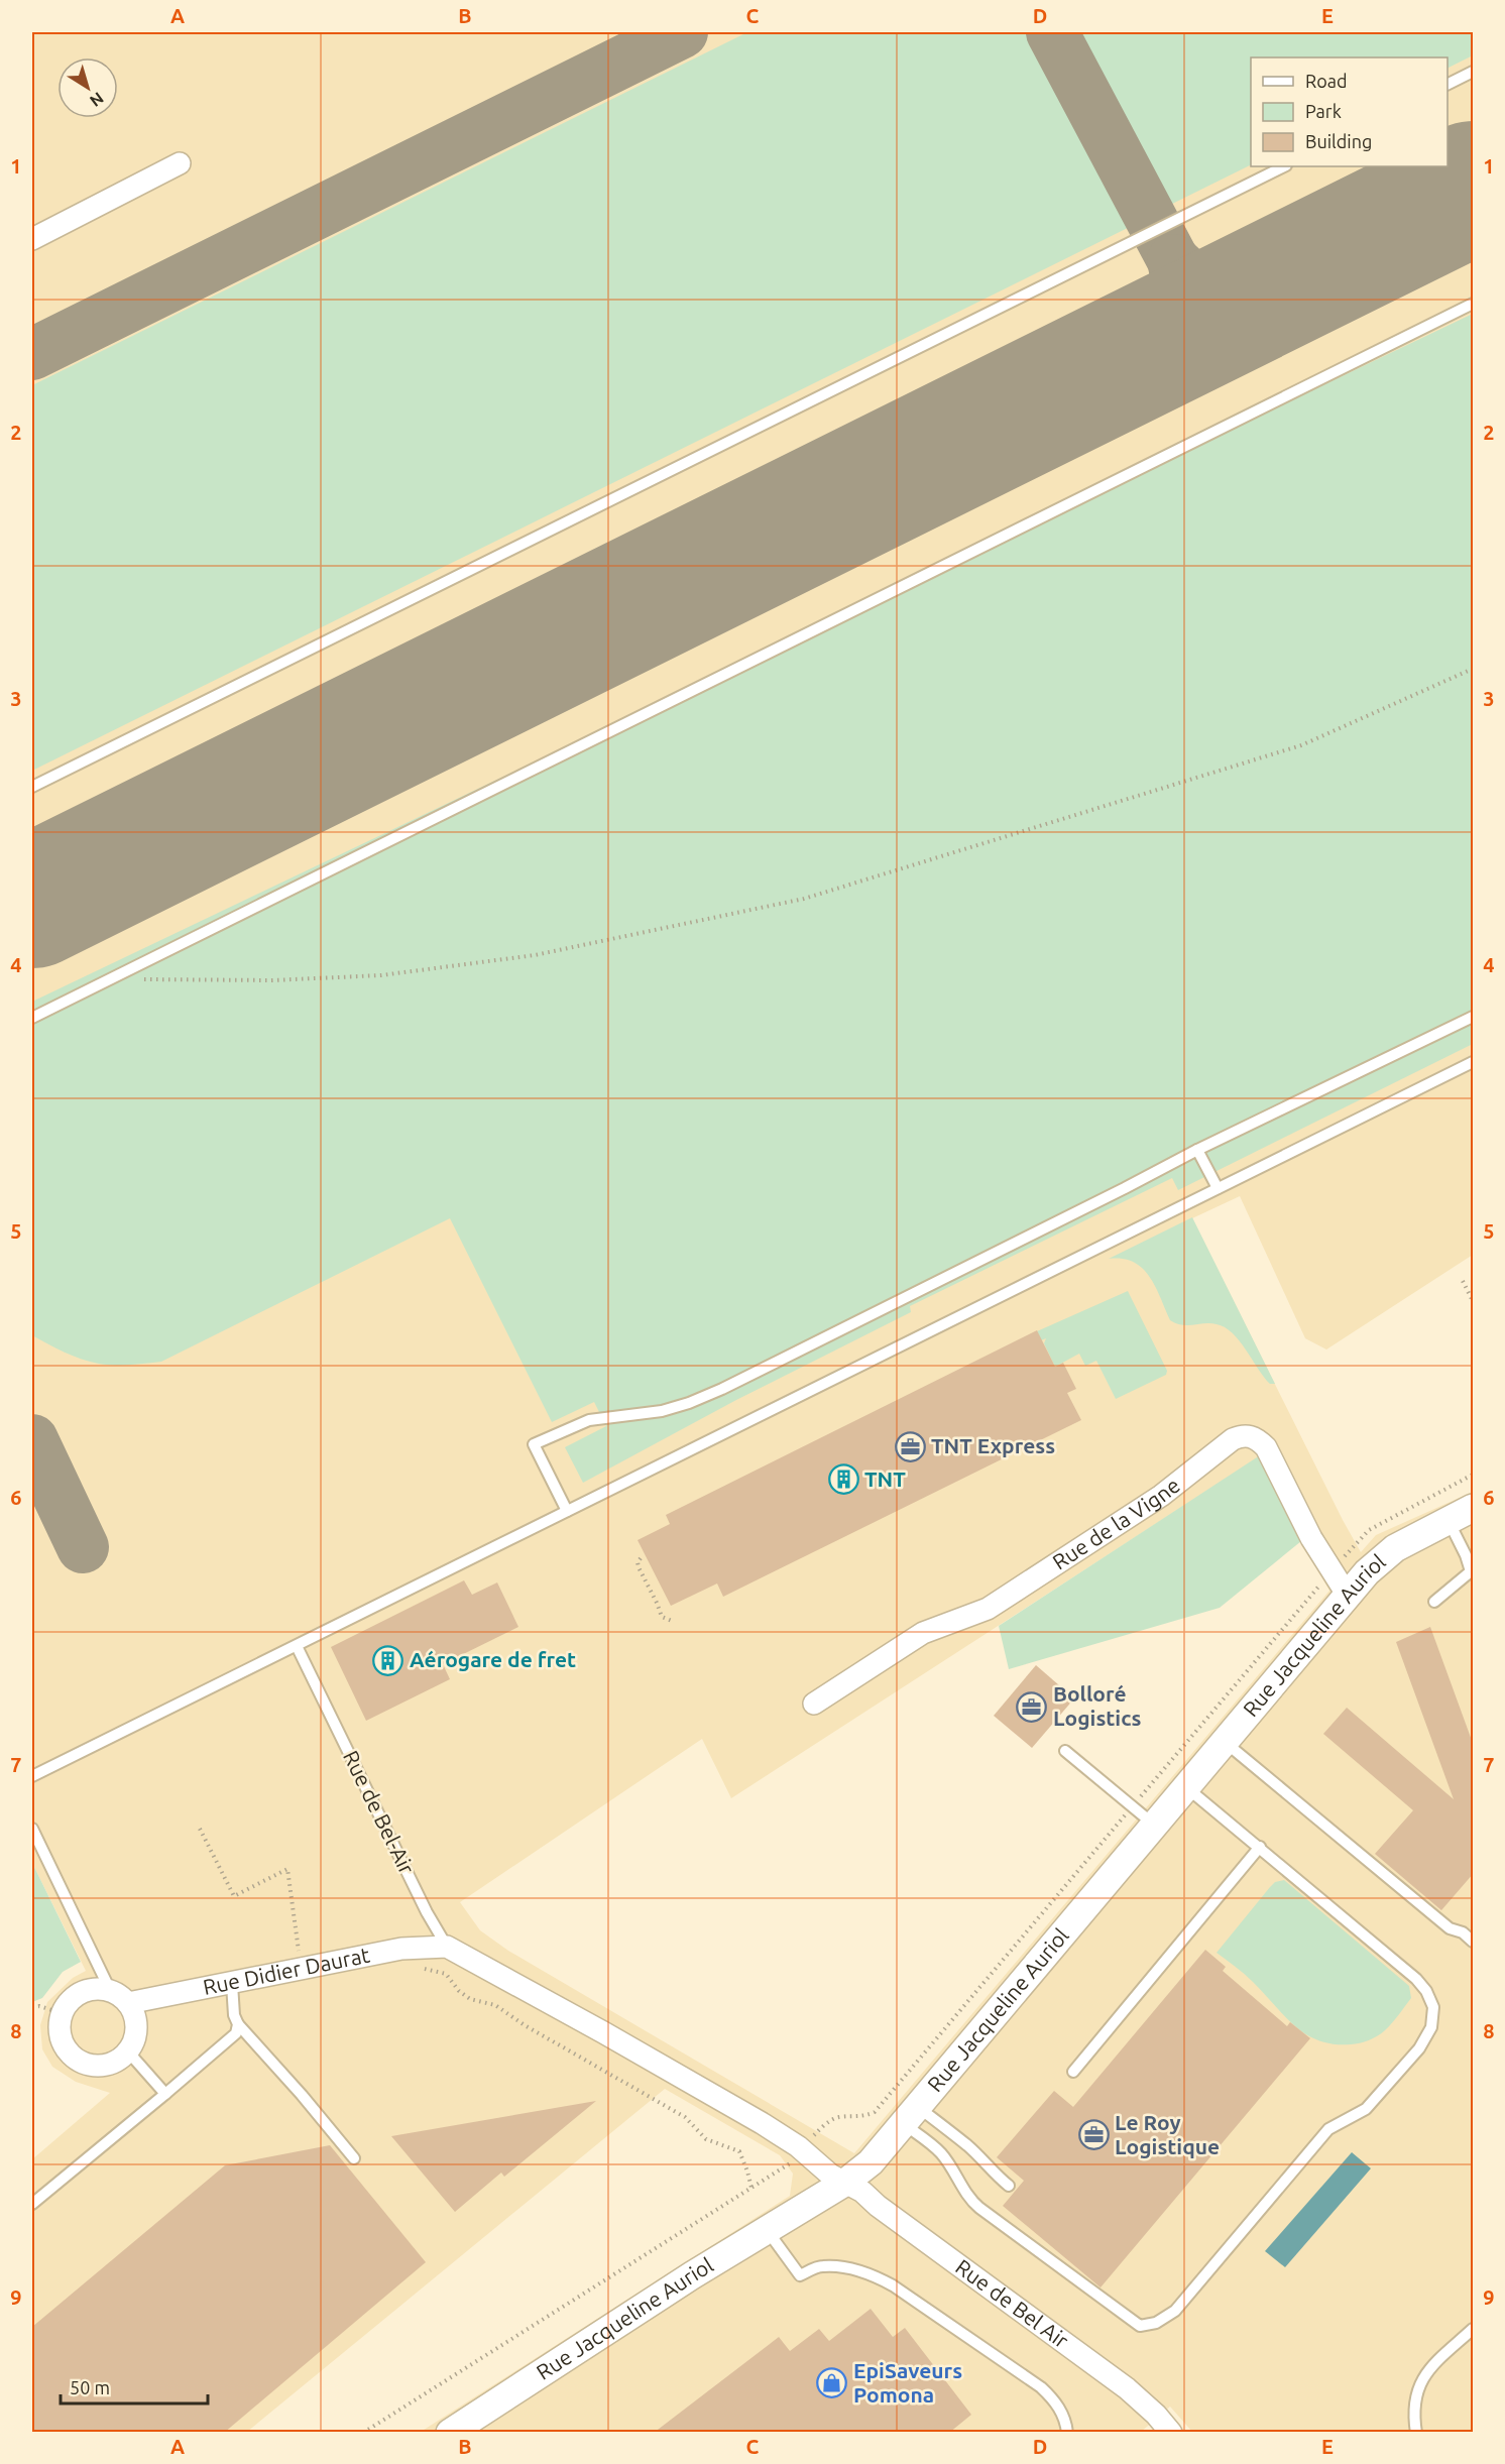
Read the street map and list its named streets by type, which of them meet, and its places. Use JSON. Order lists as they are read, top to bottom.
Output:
{
  "streets": {
    "street": [
      "Rue de la Vigne",
      "Rue Jacqueline Auriol",
      "Rue Didier Daurat",
      "Rue de Bel Air"
    ],
    "lane": ["Rue de Bel-Air"]
  },
  "crossings": [
    ["Rue de la Vigne", "Rue Jacqueline Auriol"],
    ["Rue Jacqueline Auriol", "Rue de Bel Air"],
    ["Rue de Bel-Air", "Rue Didier Daurat"],
    ["Rue de Bel-Air", "Rue de Bel Air"],
    ["Rue Didier Daurat", "Rue de Bel Air"]
  ],
  "places": {
    "office": ["TNT Express", "Bolloré Logistics", "Le Roy Logistique"],
    "building": ["TNT", "Aérogare de fret"],
    "shop": ["EpiSaveurs Pomona"]
  },
  "legend": ["Road", "Park", "Building"],
  "scale_bar": "50 m",
  "north": "bottom right",
  "grid": {
    "columns": [
      "A",
      "B",
      "C",
      "D",
      "E"
    ],
    "rows": [
      "1",
      "2",
      "3",
      "4",
      "5",
      "6",
      "7",
      "8",
      "9"
    ]
  }
}
